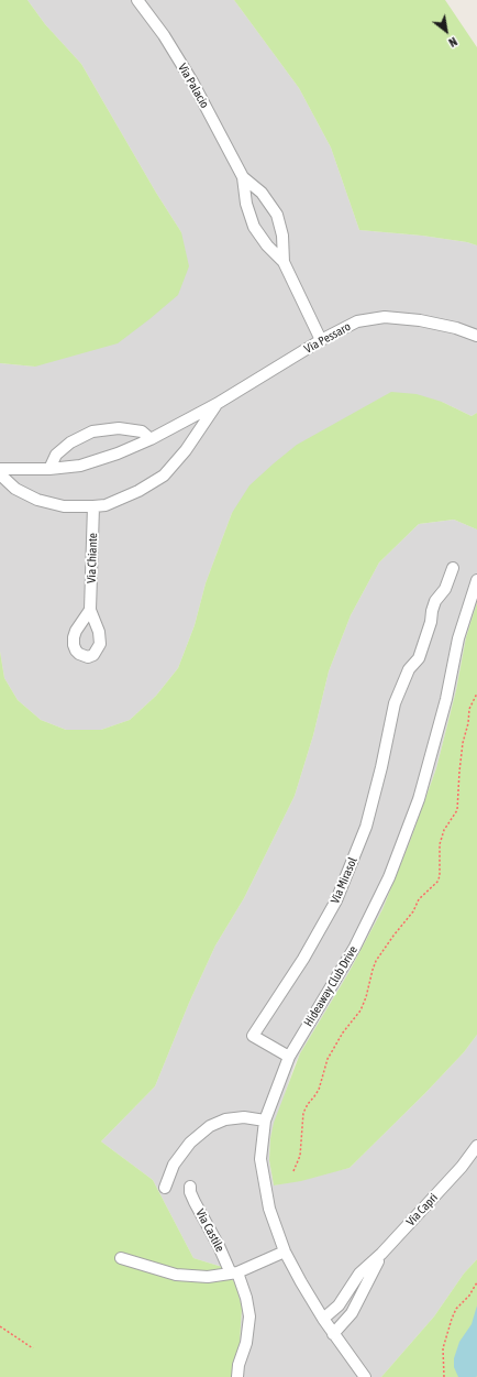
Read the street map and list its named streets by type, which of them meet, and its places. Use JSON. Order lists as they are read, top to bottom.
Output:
{
  "streets": {
    "street": [
      "Via Palacio",
      "Via Pessaro",
      "Via Chiante",
      "Via Mirasol",
      "Hideaway Club Drive",
      "Via Capri",
      "Via Castile"
    ]
  },
  "crossings": [
    ["Via Palacio", "Via Pessaro"],
    ["Via Pessaro", "Via Chiante"],
    ["Via Mirasol", "Hideaway Club Drive"],
    ["Hideaway Club Drive", "Via Capri"]
  ],
  "north": "bottom right"
}
